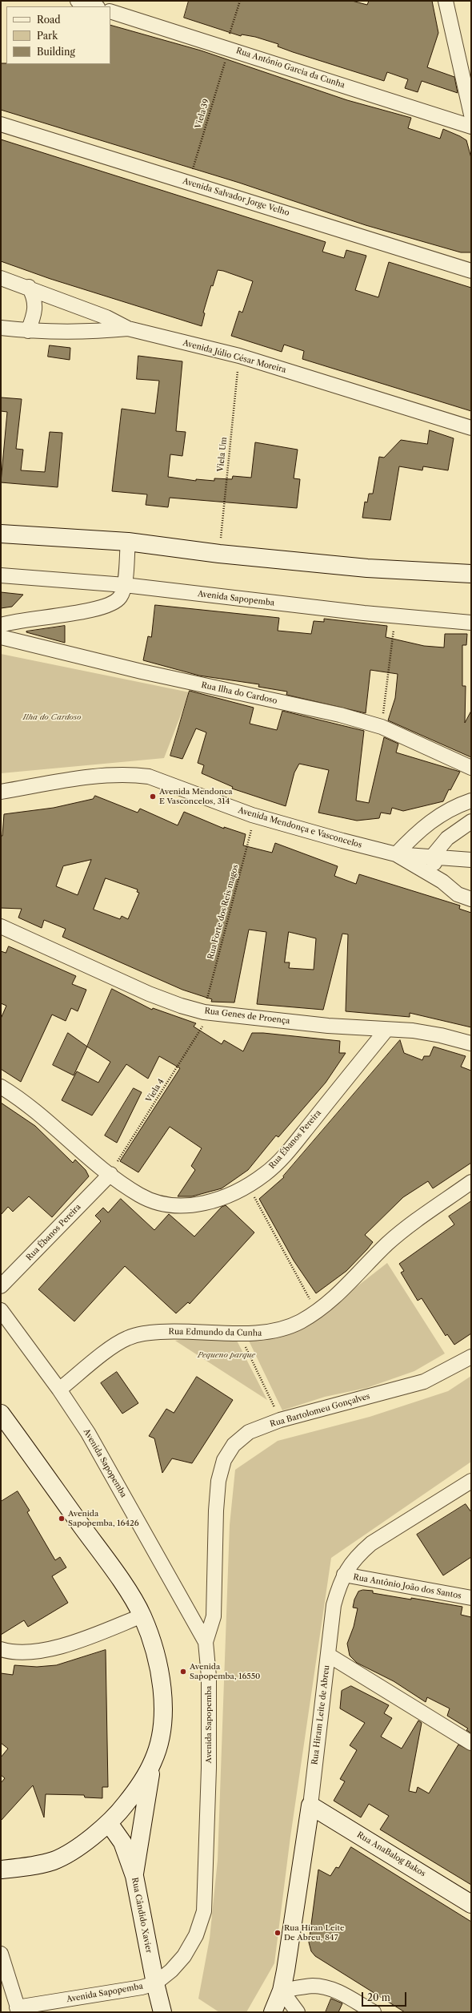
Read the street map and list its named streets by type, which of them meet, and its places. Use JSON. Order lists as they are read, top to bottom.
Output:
{
  "streets": {
    "main road": ["Rua Hiram Leite de Abreu", "Rua AnaBalog Bakos", "Rua Cândido Xavier"],
    "street": [
      "Rua Antônio Garcia da Cunha",
      "Avenida Salvador Jorge Velho",
      "Avenida Júlio César Moreira",
      "Avenida Sapopemba",
      "Rua Ilha do Cardoso",
      "Avenida Mendonça e Vasconcelos",
      "Rua Genes de Proença",
      "Rua Ébanos Pereira",
      "Rua Edmundo da Cunha",
      "Rua Bartolomeu Gonçalves",
      "Rua Antônio João dos Santos"
    ],
    "path": [
      "Viela 39",
      "Viela Um",
      "Rua Forte dos Reis magos",
      "Viela 4"
    ]
  },
  "crossings": [
    ["Rua Antônio Garcia da Cunha", "Viela 39"],
    ["Viela 39", "Avenida Salvador Jorge Velho"],
    ["Avenida Júlio César Moreira", "Viela Um"],
    ["Avenida Sapopemba", "Rua Edmundo da Cunha"],
    ["Avenida Sapopemba", "Rua Bartolomeu Gonçalves"],
    ["Avenida Sapopemba", "Rua Cândido Xavier"],
    ["Avenida Mendonça e Vasconcelos", "Rua Forte dos Reis magos"],
    ["Rua Forte dos Reis magos", "Rua Genes de Proença"],
    ["Rua Forte dos Reis magos", "Viela 4"],
    ["Rua Genes de Proença", "Viela 4"],
    ["Rua Genes de Proença", "Rua Ébanos Pereira"],
    ["Viela 4", "Rua Ébanos Pereira"],
    ["Rua Antônio João dos Santos", "Rua Hiram Leite de Abreu"],
    ["Rua Hiram Leite de Abreu", "Rua AnaBalog Bakos"]
  ],
  "parks": ["Ilha do Cardoso", "Pequeno parque"],
  "places": [
    "Avenida Mendonca E Vasconcelos, 314",
    "Avenida Sapopemba, 16426",
    "Avenida Sapopemba, 16550",
    "Rua Hiran Leite De Abreu, 847"
  ],
  "legend": ["Road", "Park", "Building"],
  "scale_bar": "20 m"
}
